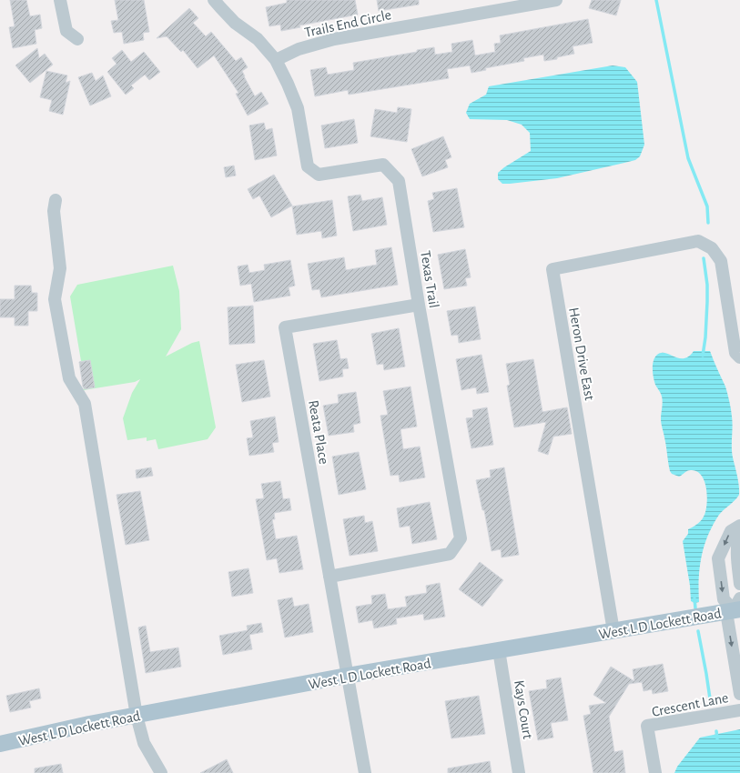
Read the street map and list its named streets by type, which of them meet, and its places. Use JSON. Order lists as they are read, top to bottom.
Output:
{
  "streets": {
    "main road": ["West L D Lockett Road"],
    "street": [
      "Trails End Circle",
      "Texas Trail",
      "Heron Drive East",
      "Reata Place",
      "Crescent Lane",
      "Kays Court"
    ]
  },
  "crossings": [
    ["Trails End Circle", "Texas Trail"],
    ["Texas Trail", "Reata Place"],
    ["Heron Drive East", "West L D Lockett Road"],
    ["Reata Place", "West L D Lockett Road"],
    ["West L D Lockett Road", "Crescent Lane"],
    ["West L D Lockett Road", "Kays Court"]
  ],
  "one_way": ["Crescent Lane"]
}
